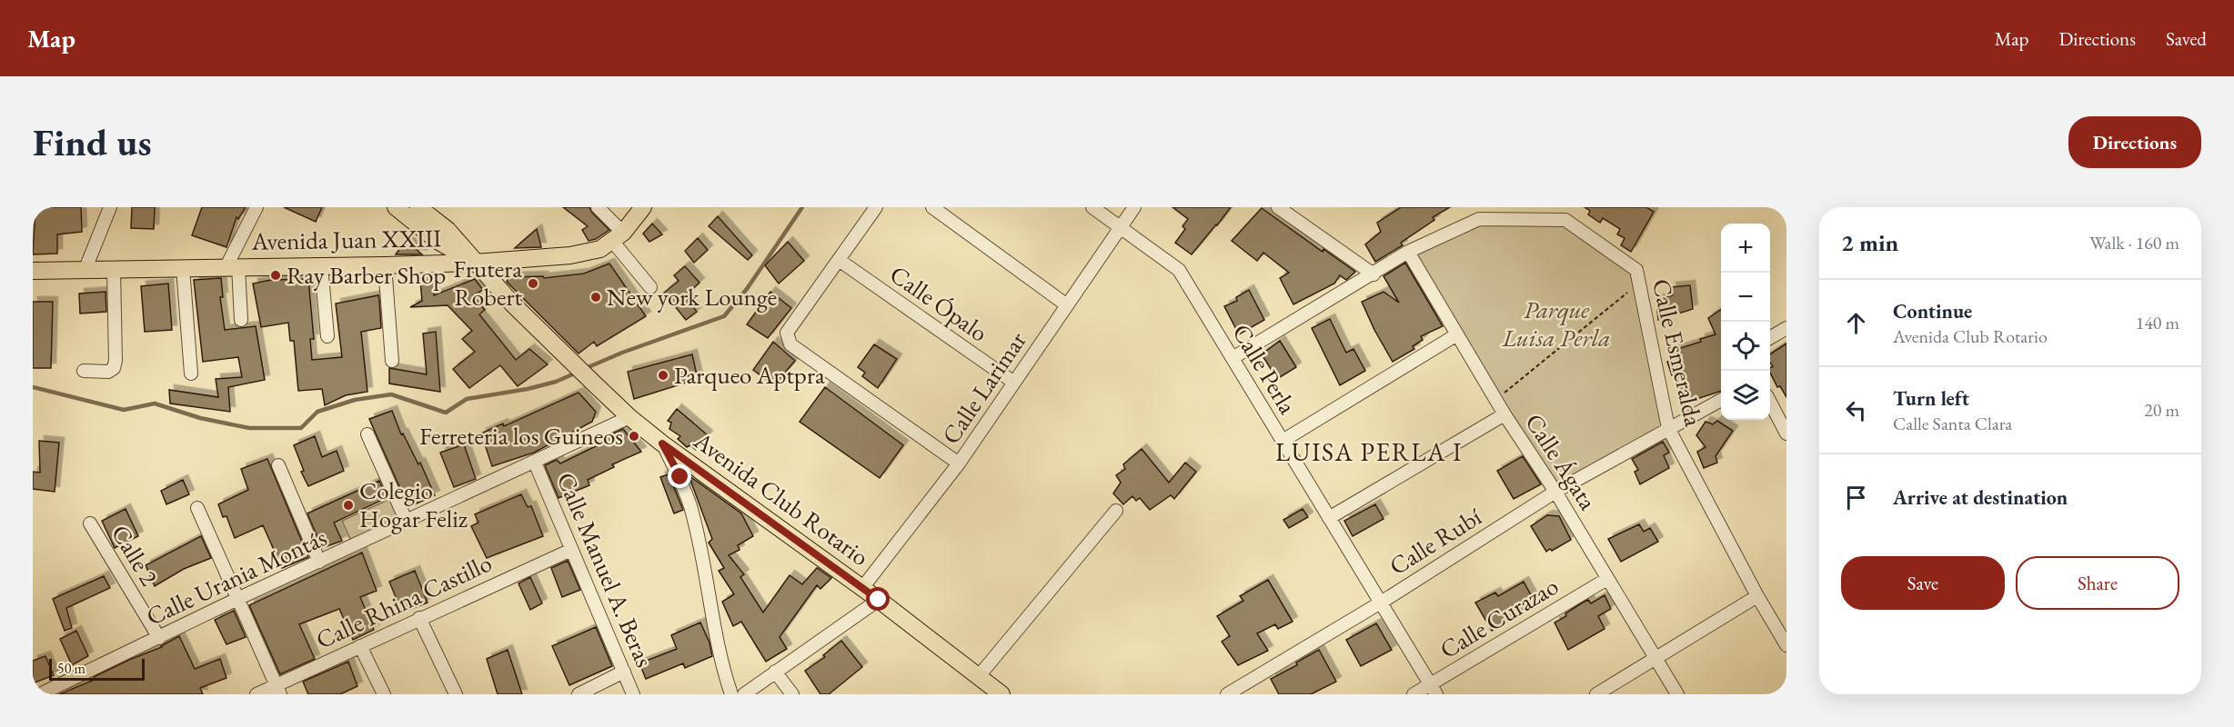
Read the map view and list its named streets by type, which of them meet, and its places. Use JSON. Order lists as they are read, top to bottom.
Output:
{
  "streets": {
    "main road": ["Avenida Juan XXIII", "Avenida Club Rotario"],
    "street": [
      "Calle Ópalo",
      "Calle Esmeralda",
      "Calle Perla",
      "Calle Larimar",
      "Calle Ágata",
      "Calle Rubí",
      "Calle 2",
      "Calle Manuel A. Beras",
      "Calle Urania Montás",
      "Calle Rhina Castillo",
      "Calle Curazao"
    ]
  },
  "crossings": [
    ["Avenida Juan XXIII", "Avenida Club Rotario"],
    ["Calle Ópalo", "Calle Larimar"],
    ["Calle Esmeralda", "Calle Perla"],
    ["Calle Esmeralda", "Calle Ágata"],
    ["Calle Esmeralda", "Calle Rubí"],
    ["Calle Perla", "Calle Larimar"],
    ["Calle Perla", "Calle Rubí"],
    ["Calle Perla", "Calle Curazao"],
    ["Calle Larimar", "Avenida Club Rotario"],
    ["Calle Ágata", "Calle Rubí"],
    ["Calle Ágata", "Calle Curazao"],
    ["Avenida Club Rotario", "Calle Urania Montás"],
    ["Calle 2", "Calle Urania Montás"],
    ["Calle Manuel A. Beras", "Calle Urania Montás"],
    ["Calle Manuel A. Beras", "Calle Rhina Castillo"]
  ],
  "districts": ["LUISA PERLA I"],
  "parks": ["Parque Luisa Perla"],
  "places": [
    "Ray Barber Shop",
    "Frutera Robert",
    "New york Lounge",
    "Parqueo Aptpra",
    "Ferreteria los Guineos",
    "Colegio Hogar Feliz"
  ],
  "scale_bar": "50 m",
  "page": {
    "header": "Map",
    "nav": ["Map", "Directions", "Saved"],
    "buttons": [
      "Directions",
      ["Save", "Share"]
    ],
    "title": "Find us",
    "heading": ["2 min", "Walk · 160 m"],
    "map_buttons": ["+", "−"],
    "list": [
      ["Continue", "Avenida Club Rotario", "140 m"],
      ["Turn left", "Calle Santa Clara", "20 m"],
      "Arrive at destination"
    ],
    "scale": "50 m"
  }
}
